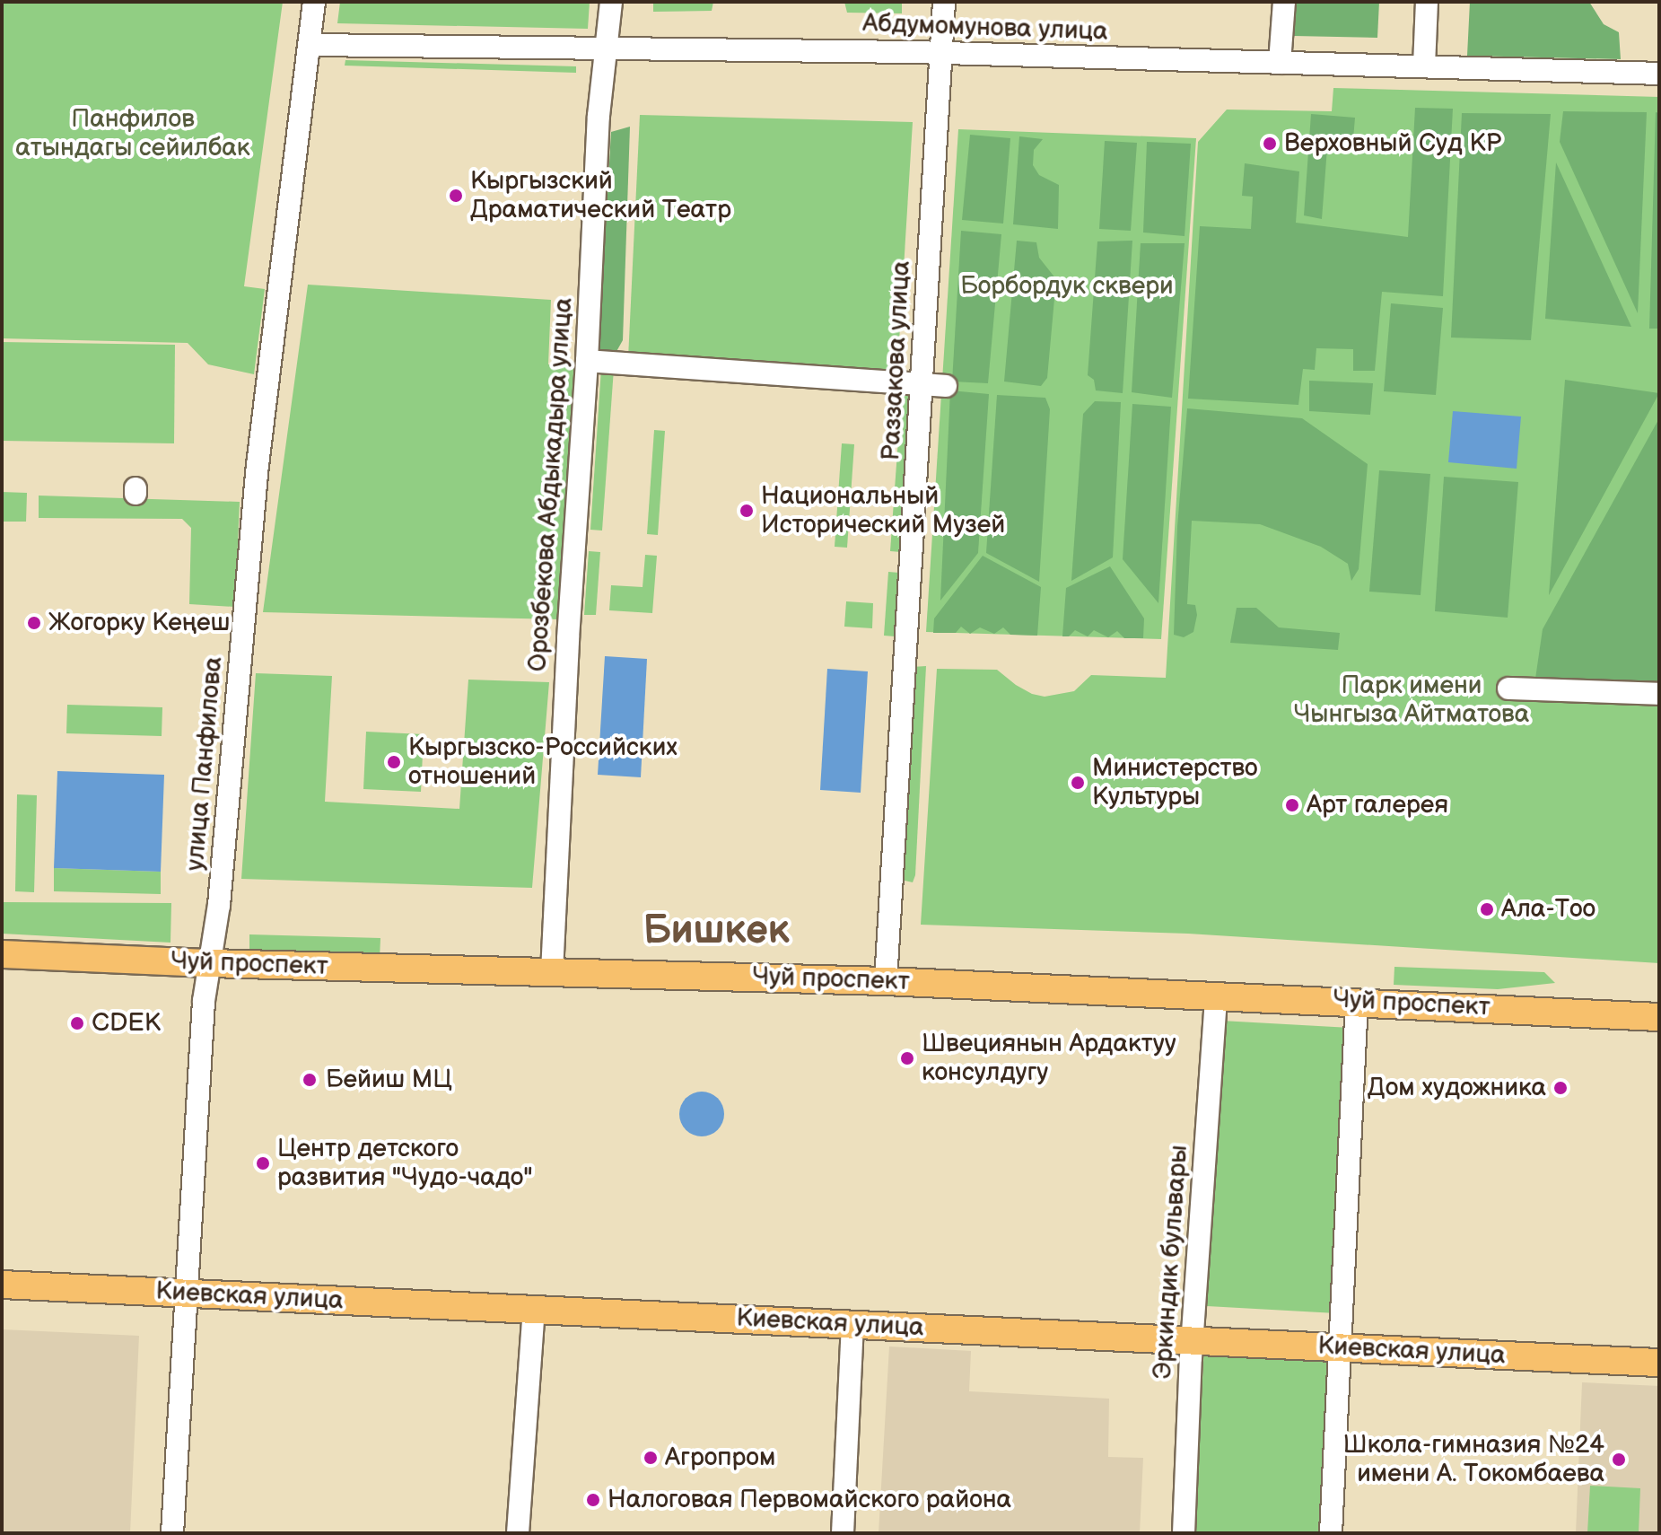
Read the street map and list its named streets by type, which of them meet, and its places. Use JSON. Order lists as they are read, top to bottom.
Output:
{
  "streets": {
    "main road": ["Чуй проспект", "Киевская улица"],
    "street": [
      "Абдумомунова улица",
      "Раззакова улица",
      "Орозбекова Абдыкадыра улица",
      "улица Панфилова",
      "Эркиндик бульвары"
    ]
  },
  "crossings": [
    ["Абдумомунова улица", "Раззакова улица"],
    ["Абдумомунова улица", "Орозбекова Абдыкадыра улица"],
    ["Абдумомунова улица", "улица Панфилова"],
    ["Раззакова улица", "Чуй проспект"],
    ["Орозбекова Абдыкадыра улица", "Чуй проспект"],
    ["улица Панфилова", "Чуй проспект"],
    ["улица Панфилова", "Киевская улица"],
    ["Чуй проспект", "Эркиндик бульвары"],
    ["Эркиндик бульвары", "Киевская улица"]
  ],
  "districts": ["Бишкек"],
  "parks": ["Панфилов атындагы сейилбак", "Борбордук сквери", "Парк имени Чынгыза Айтматова"],
  "places": [
    "Верховный Суд КР",
    "Кыргызский Драматический Театр",
    "Национальный Исторический Музей",
    "Жогорку Кеңеш",
    "Кыргызско-Российских отношений",
    "Министерство Культуры",
    "Арт галерея",
    "Ала-Тоо",
    "CDEK",
    "Швециянын Ардактуу консулдугу",
    "Бейиш МЦ",
    "Дом художника",
    "Центр детского развития \"Чудо-чадо\"",
    "Агропром",
    "Школа-гимназия №24 имени А. Токомбаева",
    "Налоговая Первомайского района"
  ]
}
